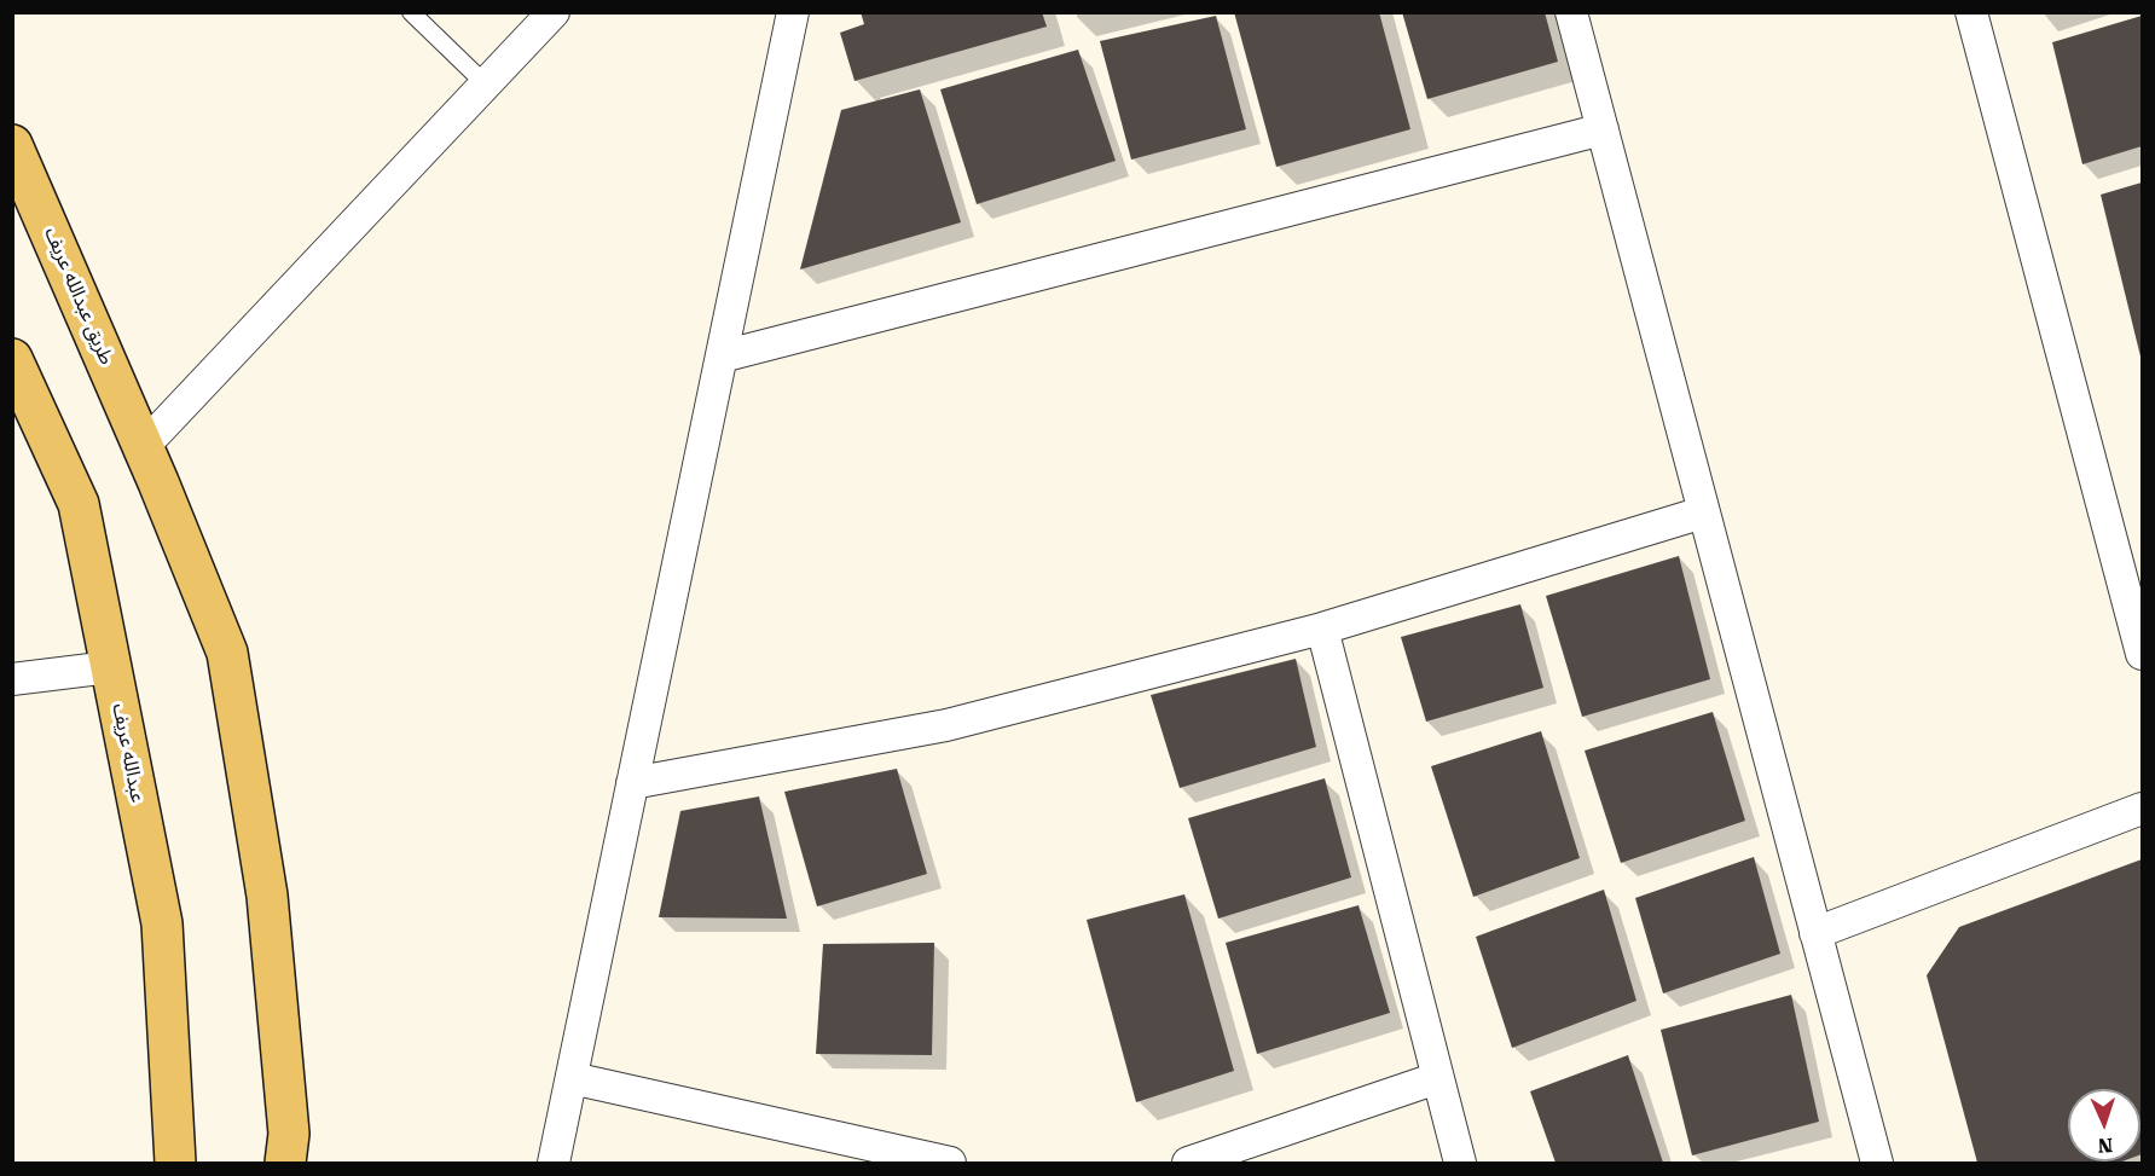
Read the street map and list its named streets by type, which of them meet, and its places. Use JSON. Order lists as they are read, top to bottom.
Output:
{
  "streets": {
    "main road": ["طريق عبدالله عريف", "عبدالله عريف"]
  },
  "north": "bottom"
}
